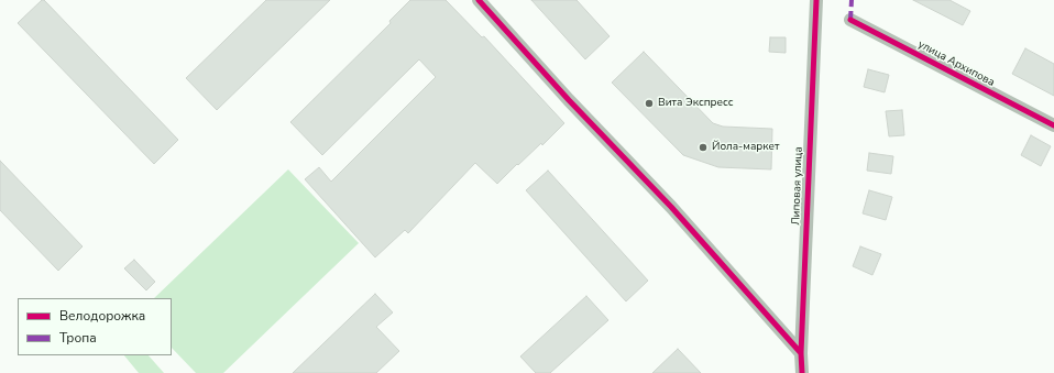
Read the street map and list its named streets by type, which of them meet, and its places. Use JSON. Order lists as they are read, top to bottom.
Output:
{
  "streets": {
    "street": ["улица Архипова", "Липовая улица"]
  },
  "places": ["Вита Экспресс", "Йола-маркет"],
  "legend": ["Велодорожка", "Тропа"]
}
